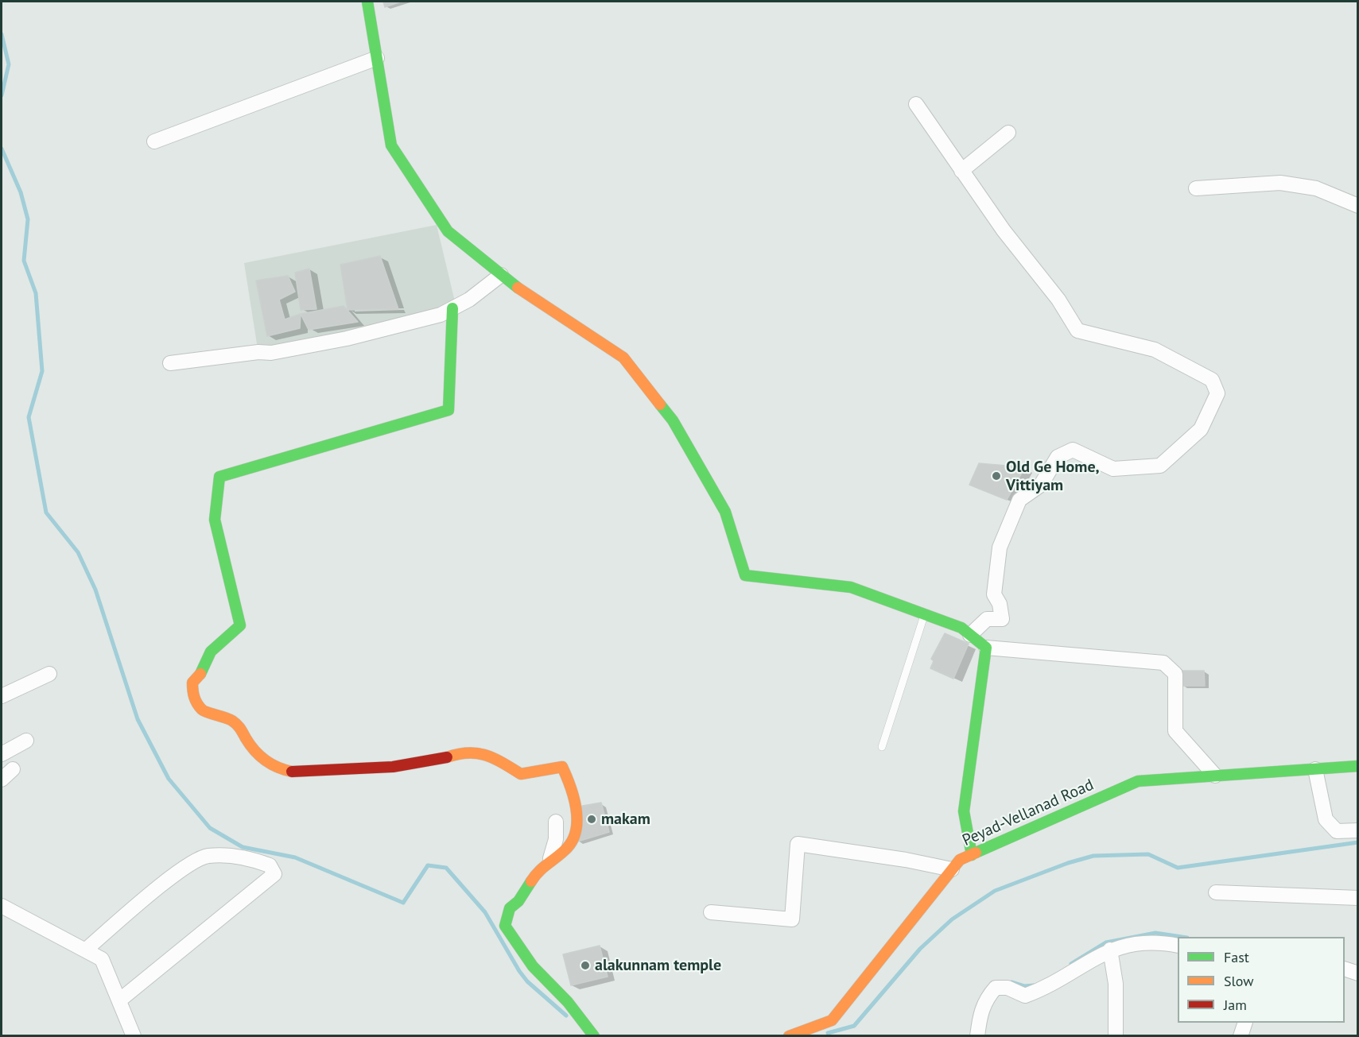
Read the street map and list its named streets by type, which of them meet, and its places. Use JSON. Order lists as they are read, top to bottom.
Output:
{
  "streets": {
    "street": ["Peyad-Vellanad Road"]
  },
  "places": ["Old Ge Home, Vittiyam", "makam", "alakunnam temple"],
  "legend": ["Fast", "Slow", "Jam"]
}
